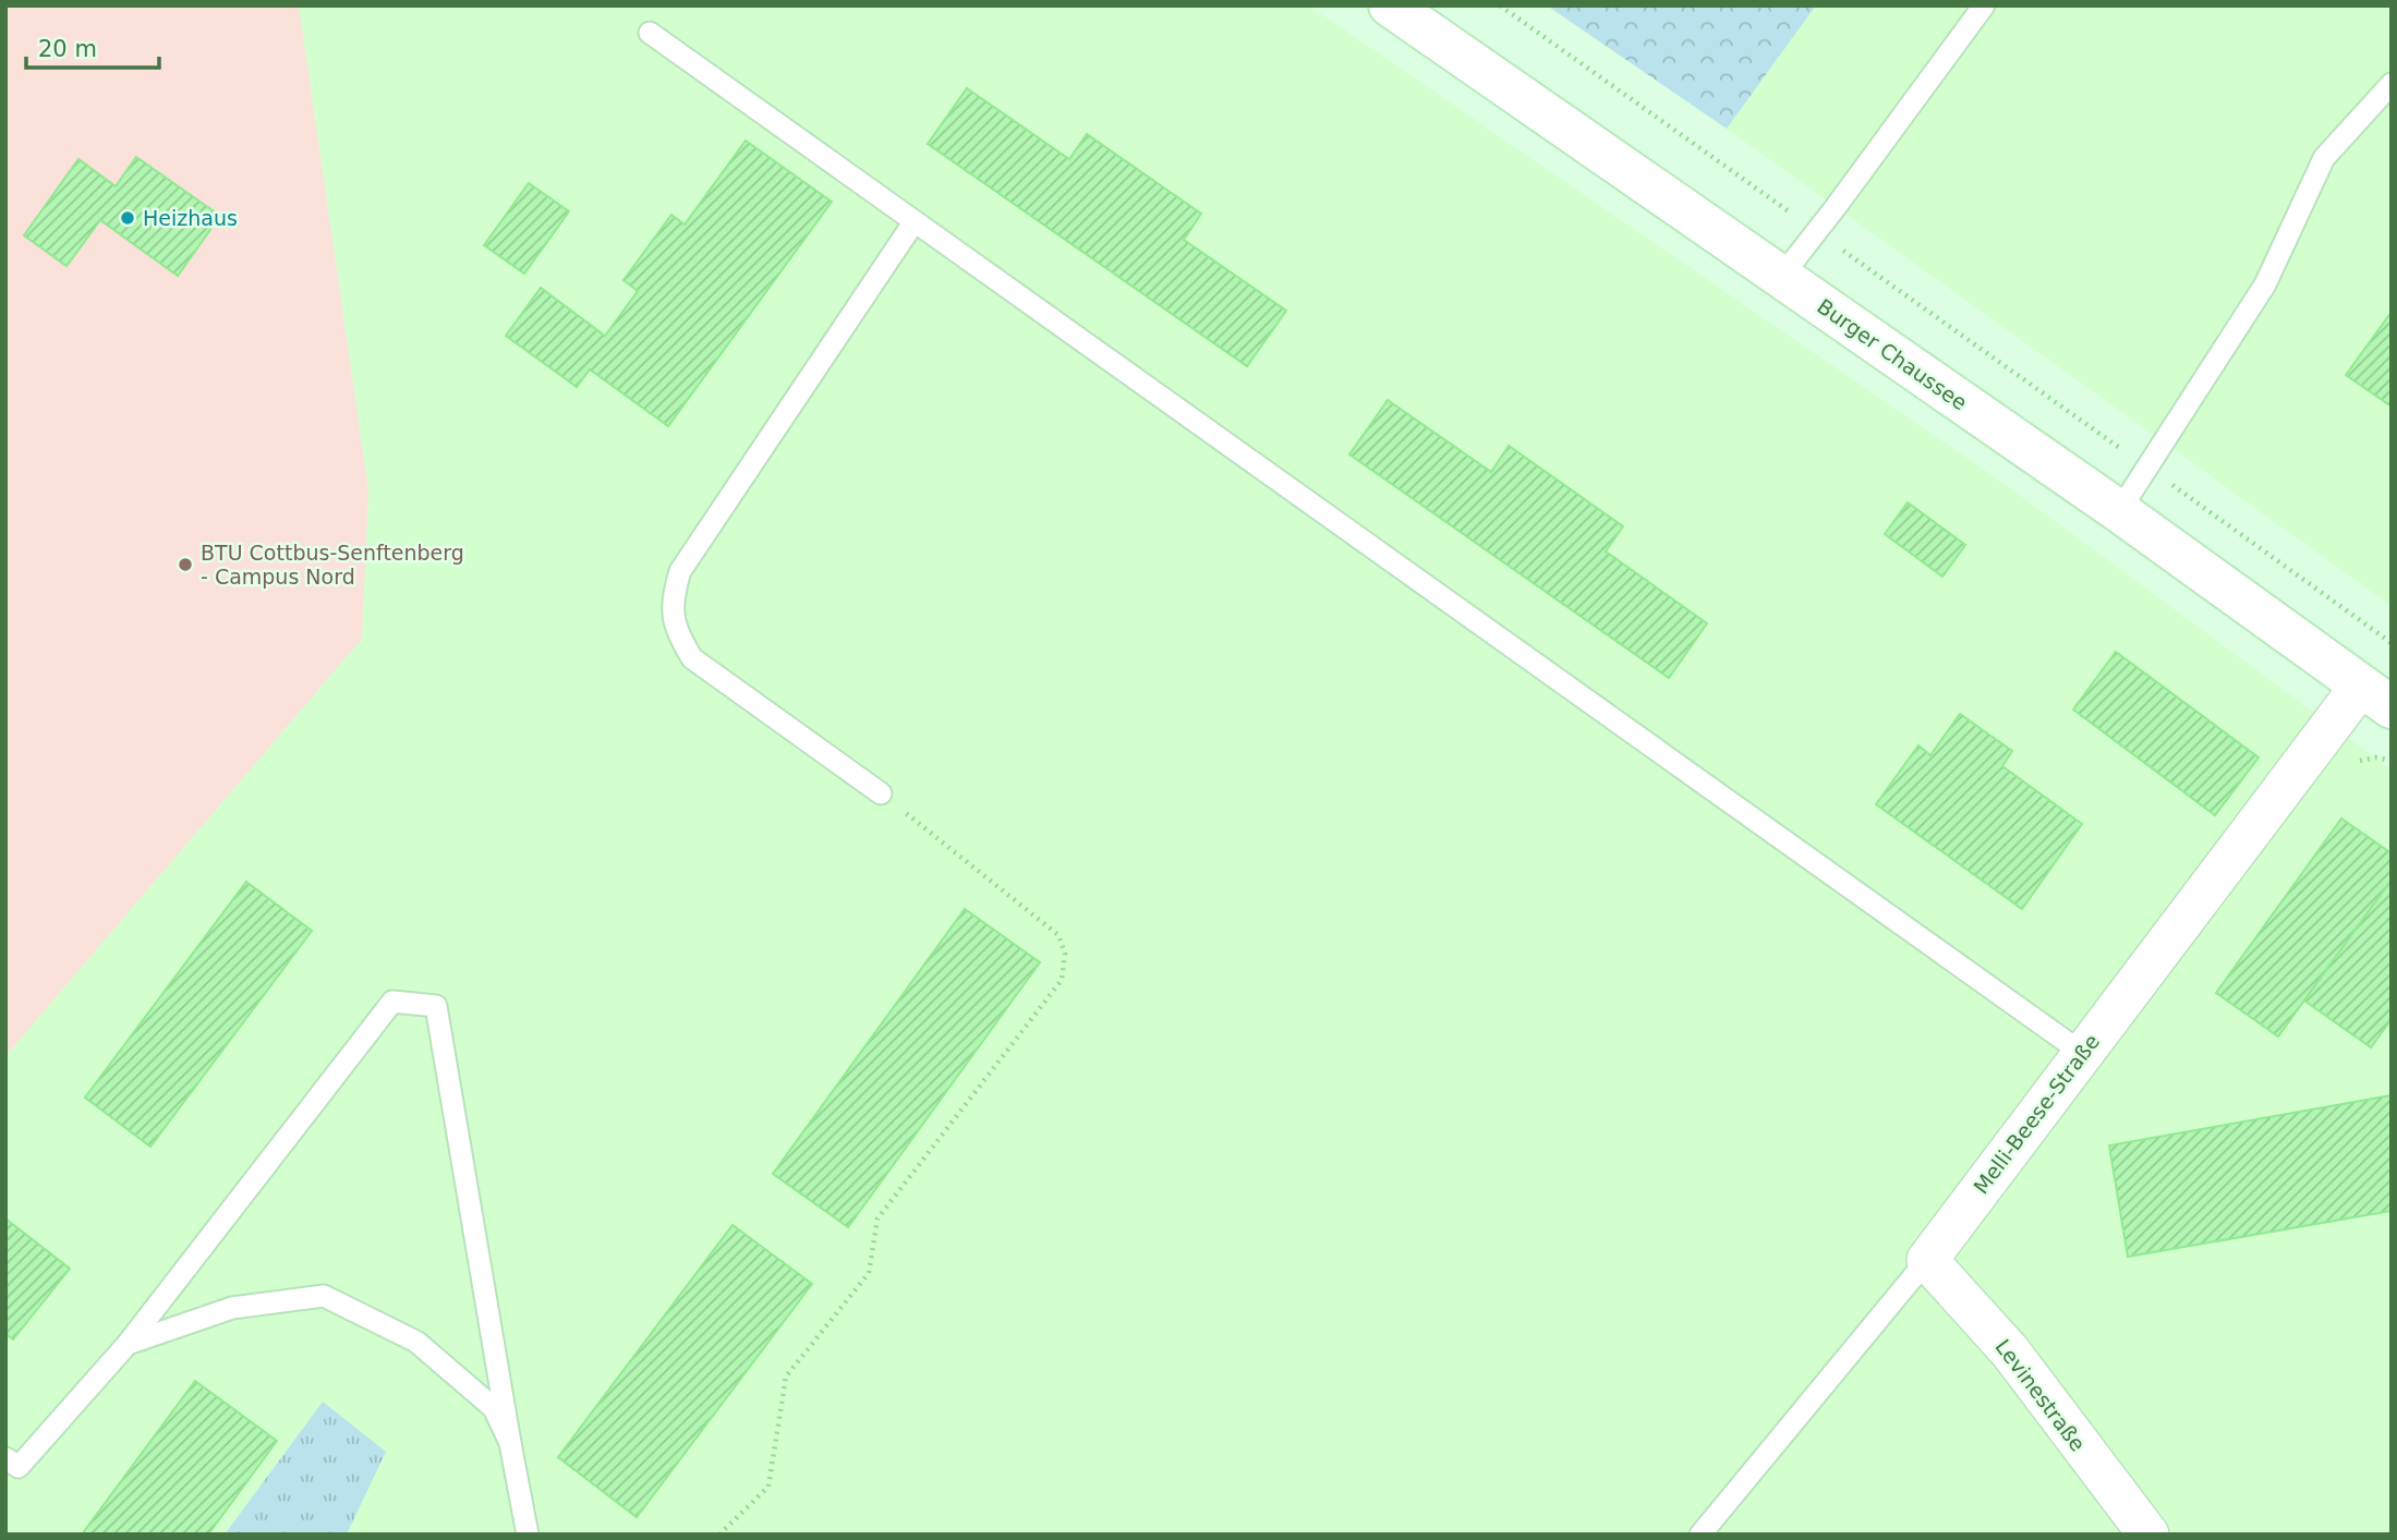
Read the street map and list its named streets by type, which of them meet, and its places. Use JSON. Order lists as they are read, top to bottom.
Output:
{
  "streets": {
    "main road": ["Burger Chaussee"],
    "street": ["Melli-Beese-Straße", "Levinestraße"]
  },
  "crossings": [
    ["Burger Chaussee", "Melli-Beese-Straße"],
    ["Melli-Beese-Straße", "Levinestraße"]
  ],
  "places": ["Heizhaus", "BTU Cottbus-Senftenberg - Campus Nord"],
  "scale_bar": "20 m"
}
